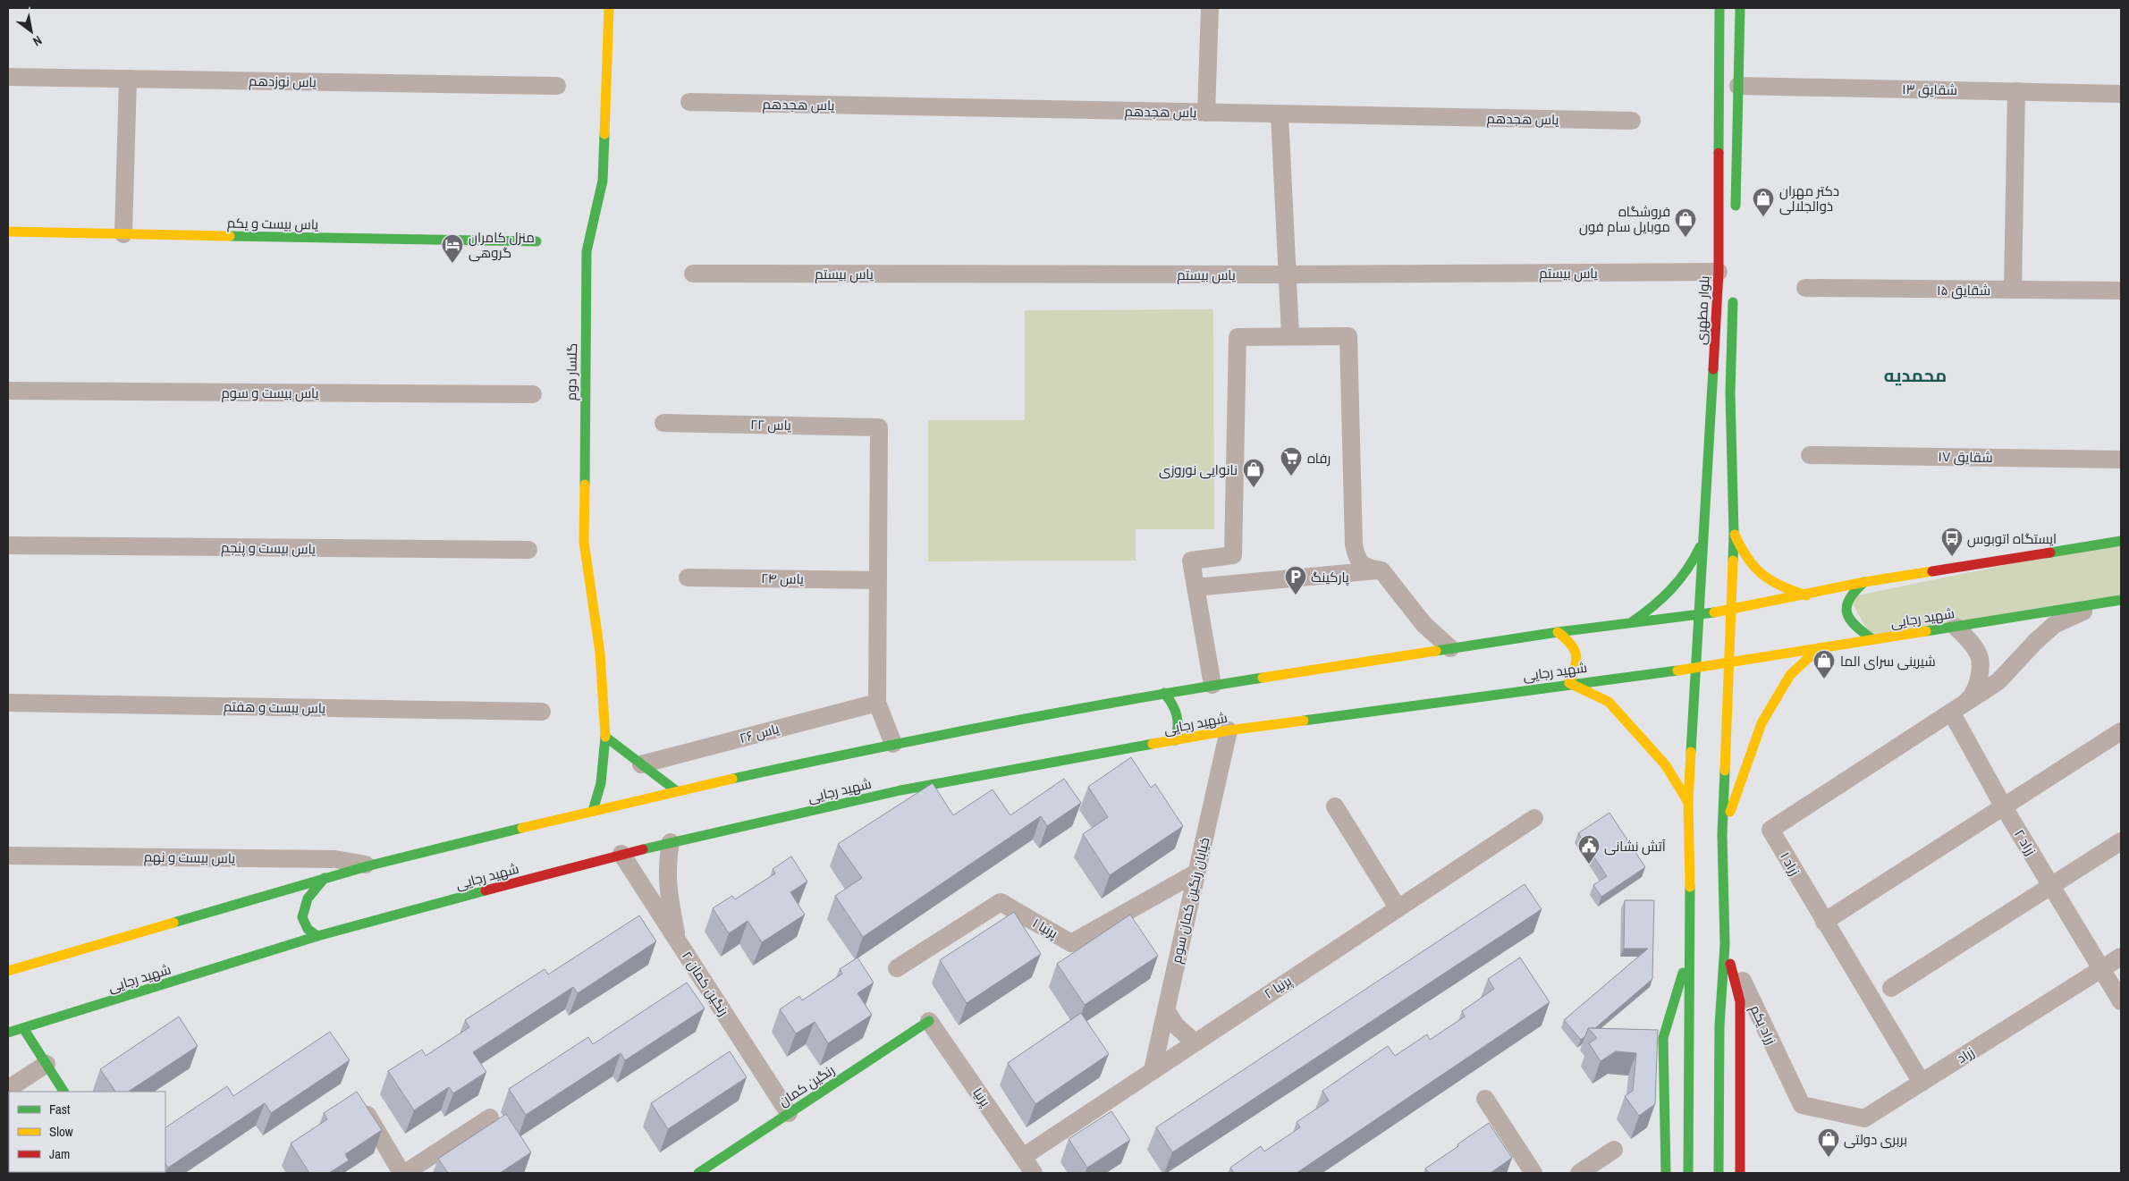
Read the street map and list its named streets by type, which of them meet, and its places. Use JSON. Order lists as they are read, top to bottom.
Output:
{
  "streets": {
    "street": [
      "یاس نوزدهم",
      "شقایق ۱۳",
      "یاس هجدهم",
      "یاس بیست و یکم",
      "یاس بیستم",
      "شقایق ۱۵",
      "بلوار مطهری",
      "گلسار دوم",
      "یاس بیست و سوم",
      "یاس ۲۲",
      "شقایق ۱۷",
      "یاس بیست و پنجم",
      "یاس ۲۴",
      "شهید رجایی",
      "یاس یبست و هفتم",
      "یاس ۲۶",
      "زراد ۲",
      "یاس بیست و نهم",
      "زراد ۱",
      "خیابان رنگین کمان سوم",
      "پرنیا ۱",
      "رنگین کمان ۲",
      "پرنیا ۲",
      "زراد یکم",
      "زراد",
      "رنگین کمان",
      "پرنیا"
    ]
  },
  "crossings": [
    ["یاس بیستم", "بلوار مطهری"],
    ["بلوار مطهری", "شهید رجایی"],
    ["یاس ۲۲", "یاس ۲۴"],
    ["شهید رجایی", "خیابان رنگین کمان سوم"],
    ["شهید رجایی", "رنگین کمان ۲"],
    ["زراد ۲", "زراد ۱"],
    ["زراد ۲", "زراد"],
    ["زراد ۱", "زراد"],
    ["خیابان رنگین کمان سوم", "پرنیا ۱"],
    ["خیابان رنگین کمان سوم", "پرنیا ۲"],
    ["رنگین کمان ۲", "رنگین کمان"],
    ["پرنیا ۲", "پرنیا"],
    ["زراد یکم", "زراد"],
    ["رنگین کمان", "پرنیا"]
  ],
  "districts": ["محمدیه"],
  "places": {
    "shop": [
      "دکتر مهران ذوالجلالی",
      "فروشگاه موبایل سام فون",
      "نانوایی نوروزی",
      "شیرینی سرای الما",
      "بربری دولتی"
    ],
    "hotel": ["منزل کامران گروهی"],
    "supermarket": ["رفاه"],
    "bus stop": ["ایستگاه اتوبوس"],
    "parking": ["پارکینگ"],
    "public building": ["آتش نشانی"]
  },
  "legend": ["Fast", "Slow", "Jam"],
  "north": "bottom right"
}
